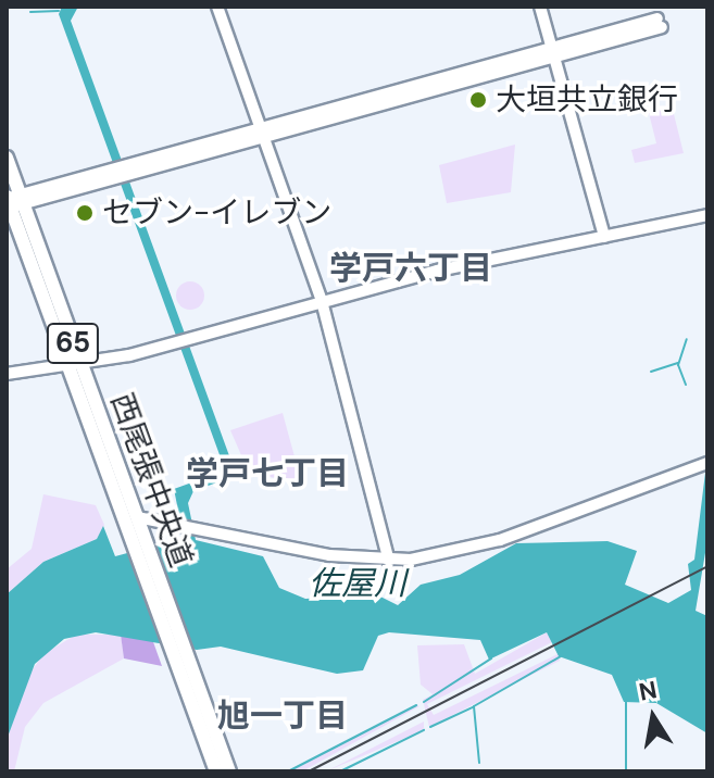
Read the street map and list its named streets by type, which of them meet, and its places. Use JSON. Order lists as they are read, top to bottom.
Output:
{
  "streets": {
    "main road": ["65", "西尾張中央道"]
  },
  "crossings": [
    ["65", "西尾張中央道"]
  ],
  "districts": ["学戸六丁目", "学戸七丁目", "旭一丁目"],
  "water": ["佐屋川"],
  "places": ["大垣共立銀行", "セブン-イレブン"],
  "north": "top"
}
